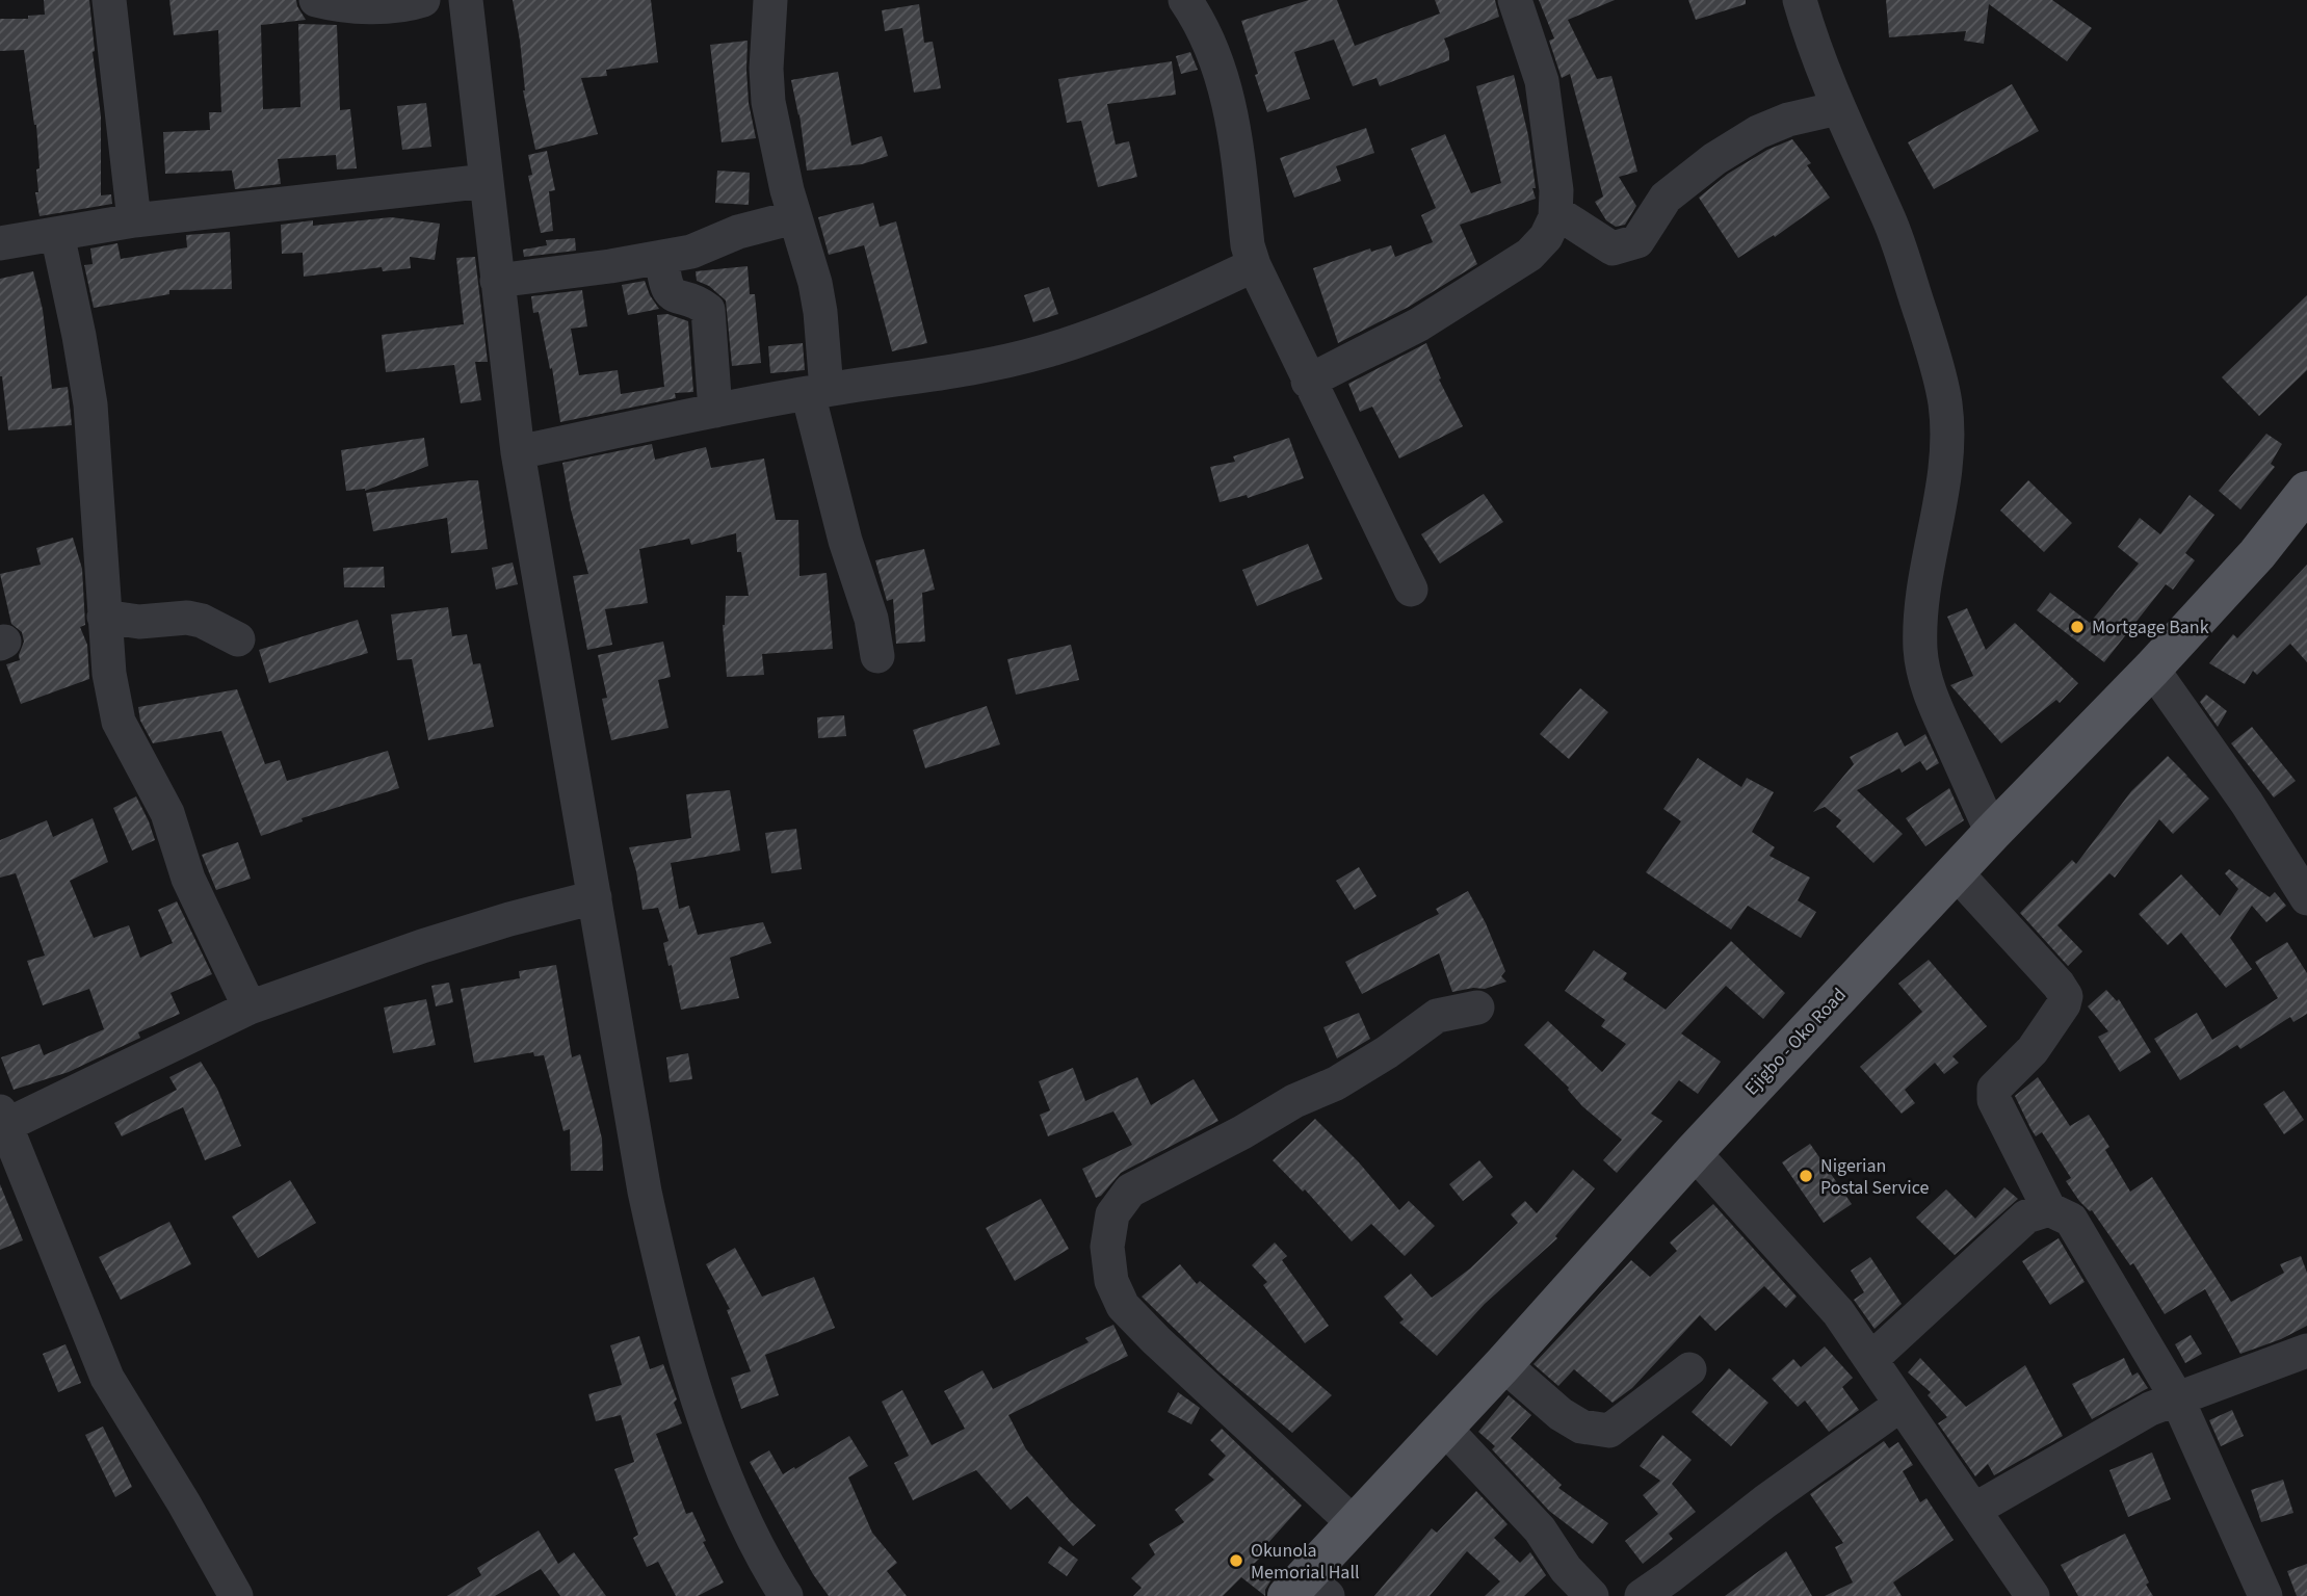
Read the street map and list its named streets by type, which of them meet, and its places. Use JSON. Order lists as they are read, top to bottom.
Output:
{
  "streets": {
    "main road": ["Ejigbo - Oko Road"]
  },
  "places": ["Mortgage Bank", "Nigerian Postal Service", "Okunola Memorial Hall"]
}
